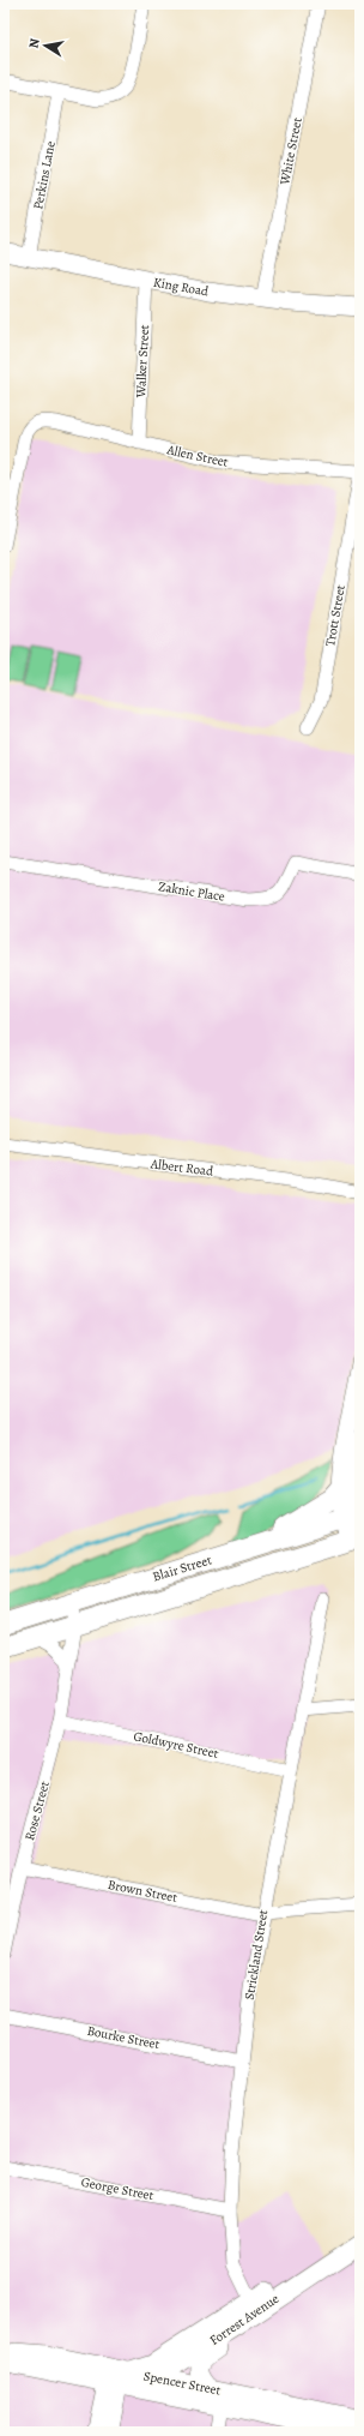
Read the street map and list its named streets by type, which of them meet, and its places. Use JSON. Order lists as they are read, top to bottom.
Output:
{
  "streets": {
    "main road": [
      "King Road",
      "Blair Street",
      "Forrest Avenue",
      "Spencer Street"
    ],
    "street": [
      "White Street",
      "Perkins Lane",
      "Walker Street",
      "Allen Street",
      "Trott Street",
      "Zaknic Place",
      "Albert Road",
      "Goldwyre Street",
      "Rose Street",
      "Brown Street",
      "Strickland Street",
      "Bourke Street",
      "George Street"
    ]
  },
  "crossings": [
    ["White Street", "King Road"],
    ["Perkins Lane", "King Road"],
    ["King Road", "Walker Street"],
    ["Walker Street", "Allen Street"],
    ["Allen Street", "Trott Street"],
    ["Blair Street", "Rose Street"],
    ["Goldwyre Street", "Rose Street"],
    ["Goldwyre Street", "Strickland Street"],
    ["Rose Street", "Brown Street"],
    ["Brown Street", "Strickland Street"],
    ["Strickland Street", "Bourke Street"],
    ["Strickland Street", "George Street"],
    ["Strickland Street", "Forrest Avenue"],
    ["Forrest Avenue", "Spencer Street"]
  ],
  "north": "left"
}
